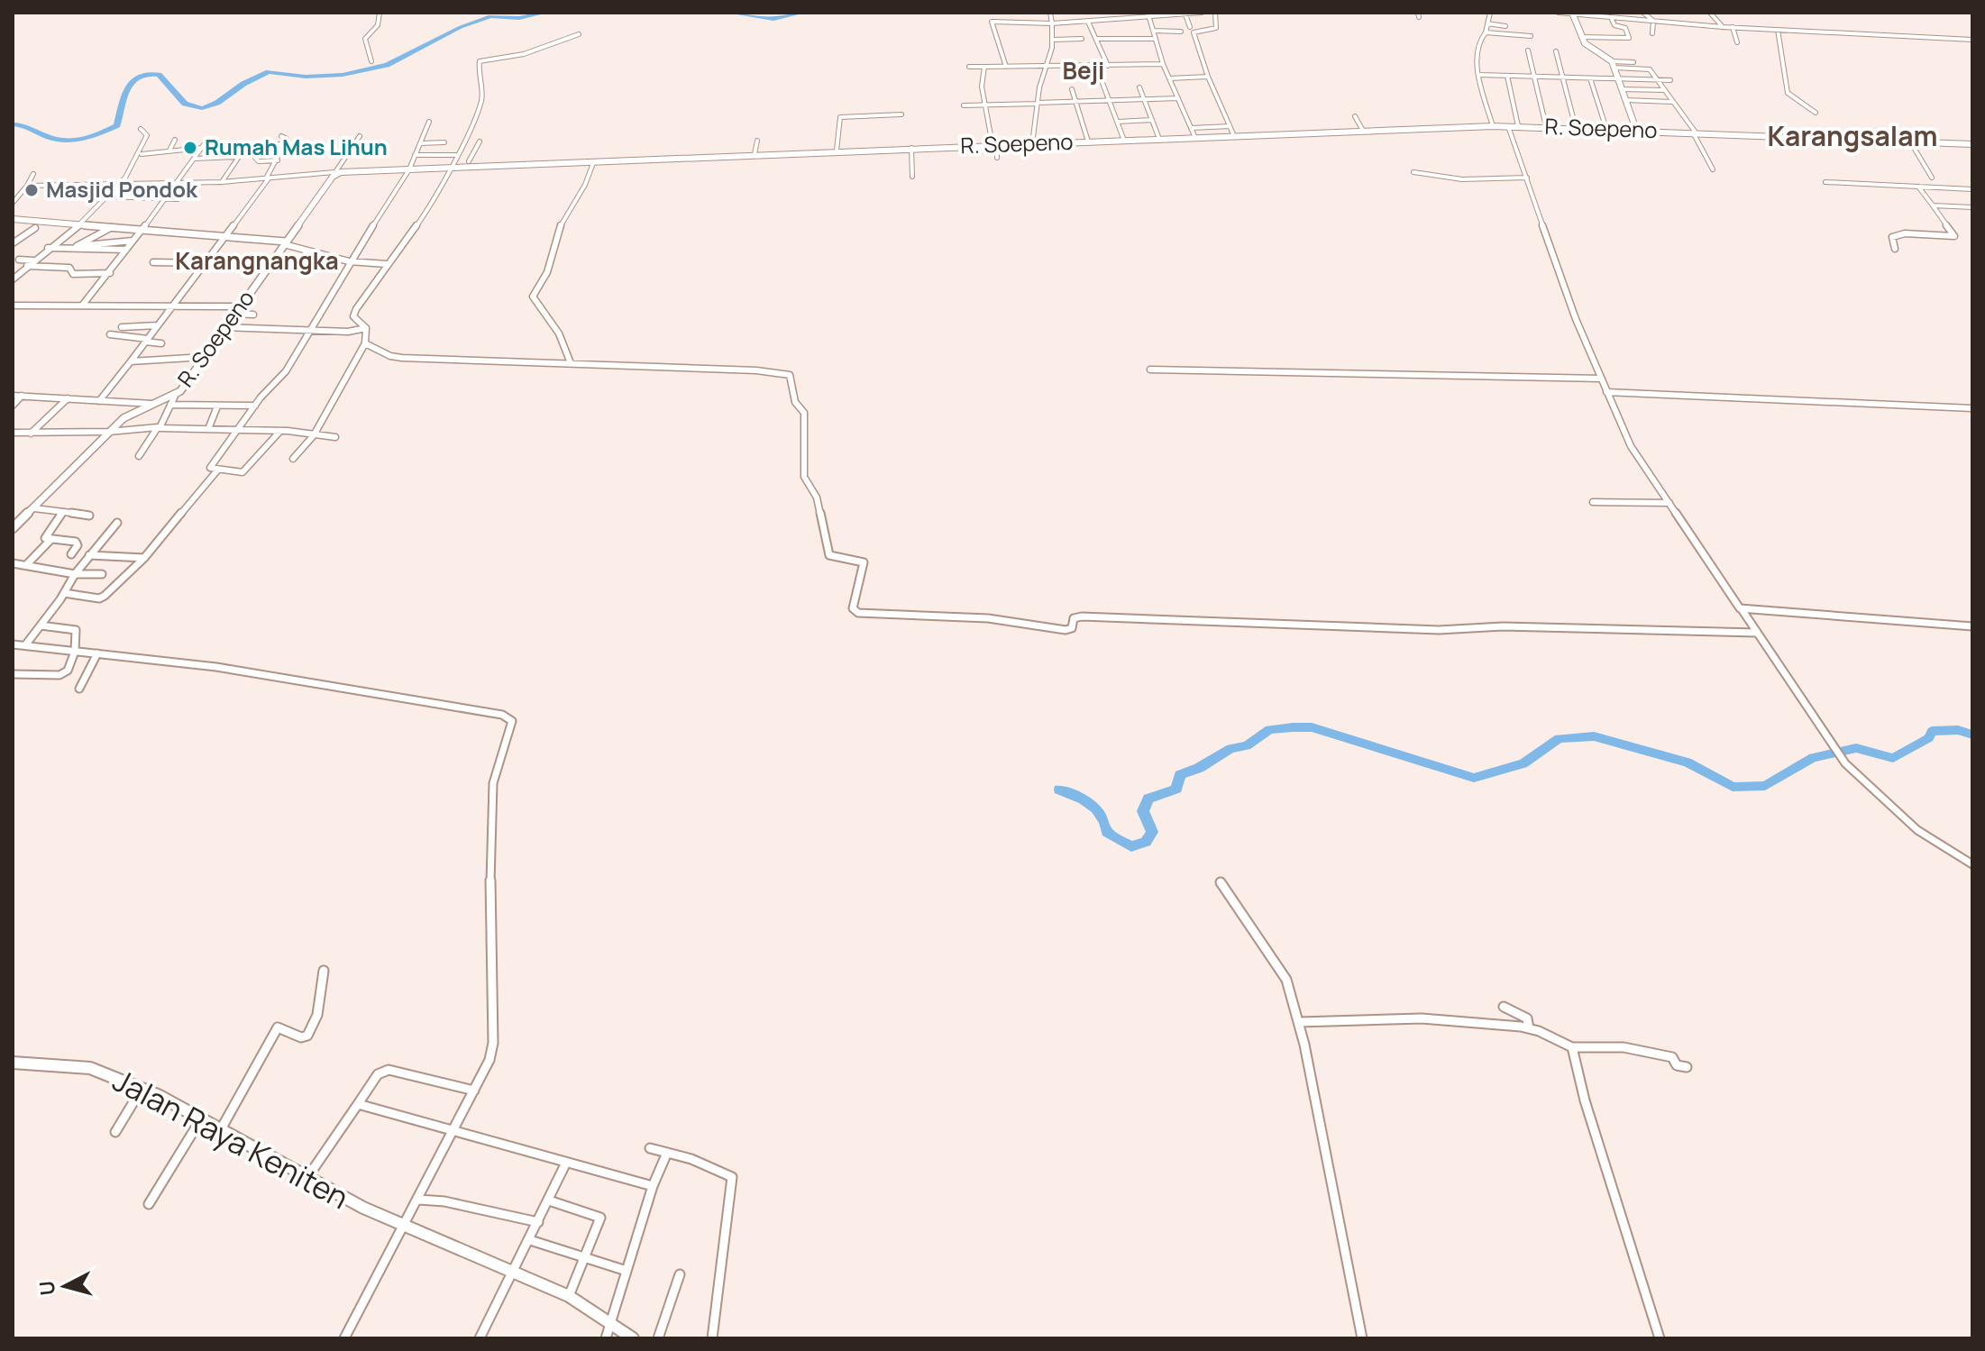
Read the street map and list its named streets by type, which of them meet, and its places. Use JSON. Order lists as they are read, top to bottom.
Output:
{
  "streets": {
    "street": ["R. Soepeno", "Jalan Raya Keniten"]
  },
  "districts": ["Beji", "Karangsalam", "Karangnangka"],
  "places": ["Rumah Mas Lihun", "Masjid Pondok"],
  "north": "left"
}
